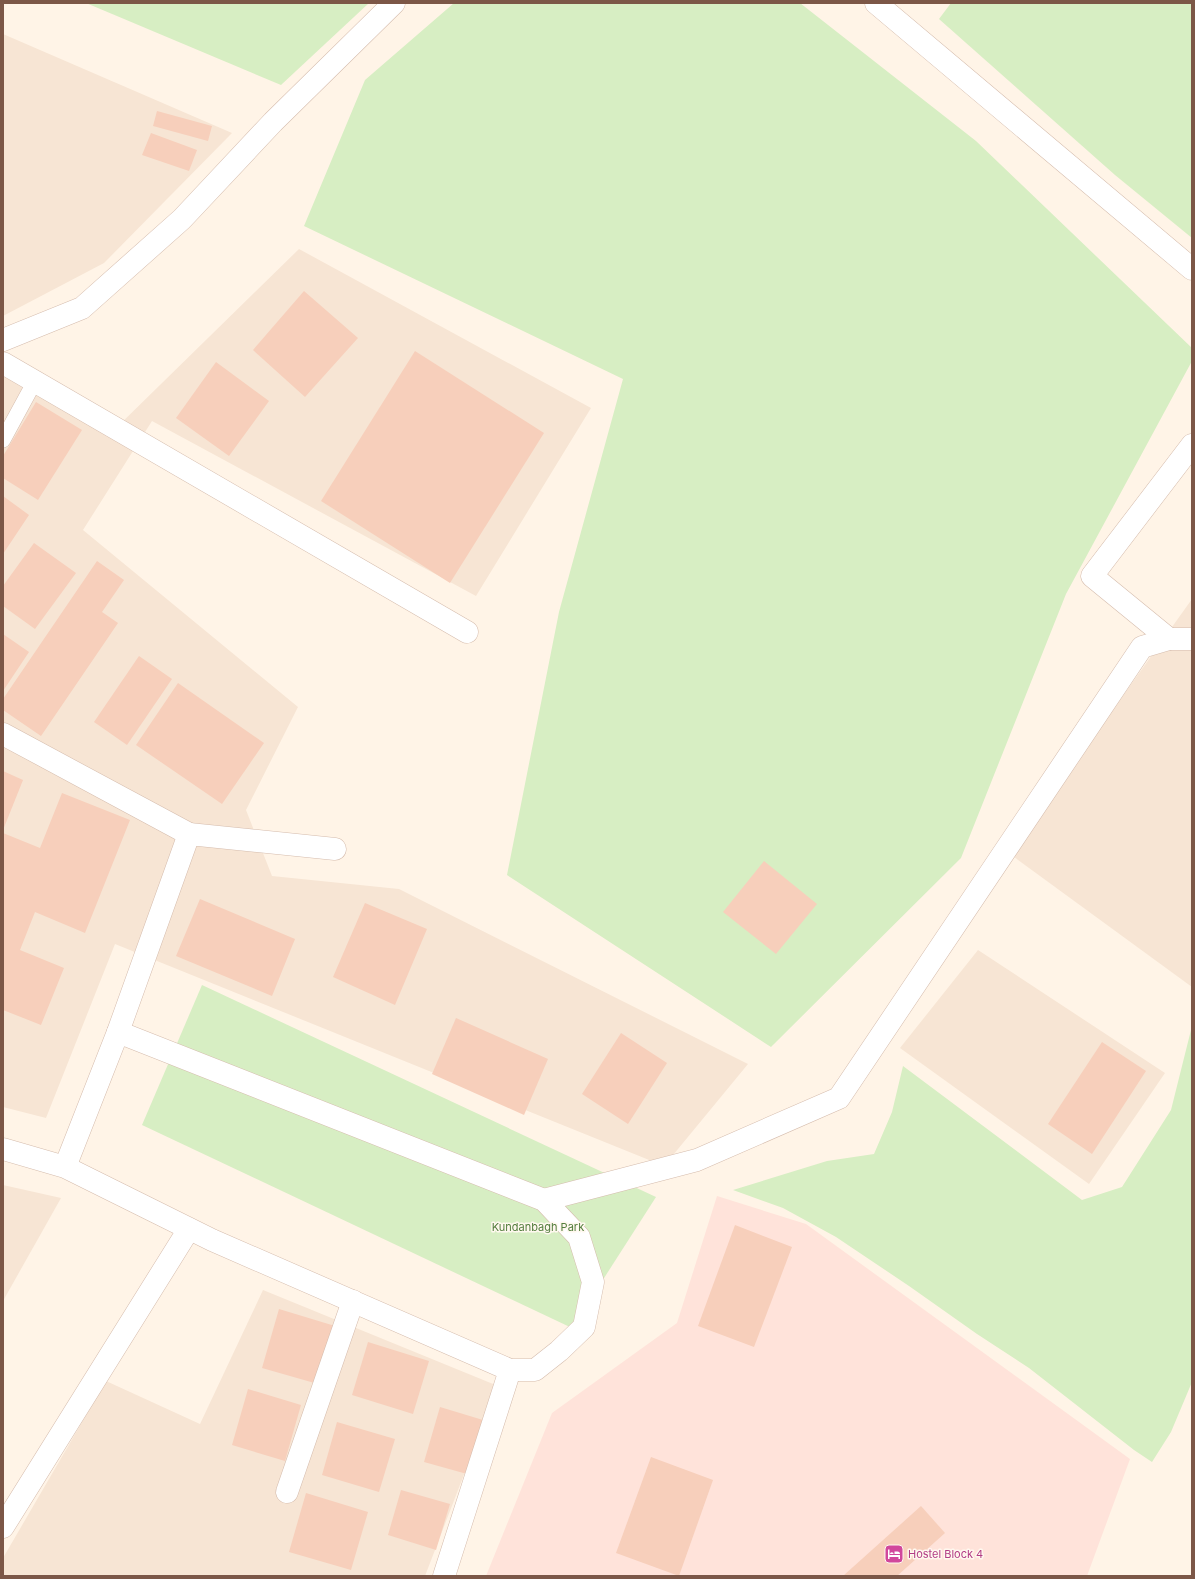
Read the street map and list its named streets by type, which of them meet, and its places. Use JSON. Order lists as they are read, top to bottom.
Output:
{
  "parks": ["Kundanbagh Park"],
  "places": {
    "hotel": ["Hostel Block 4"]
  }
}
